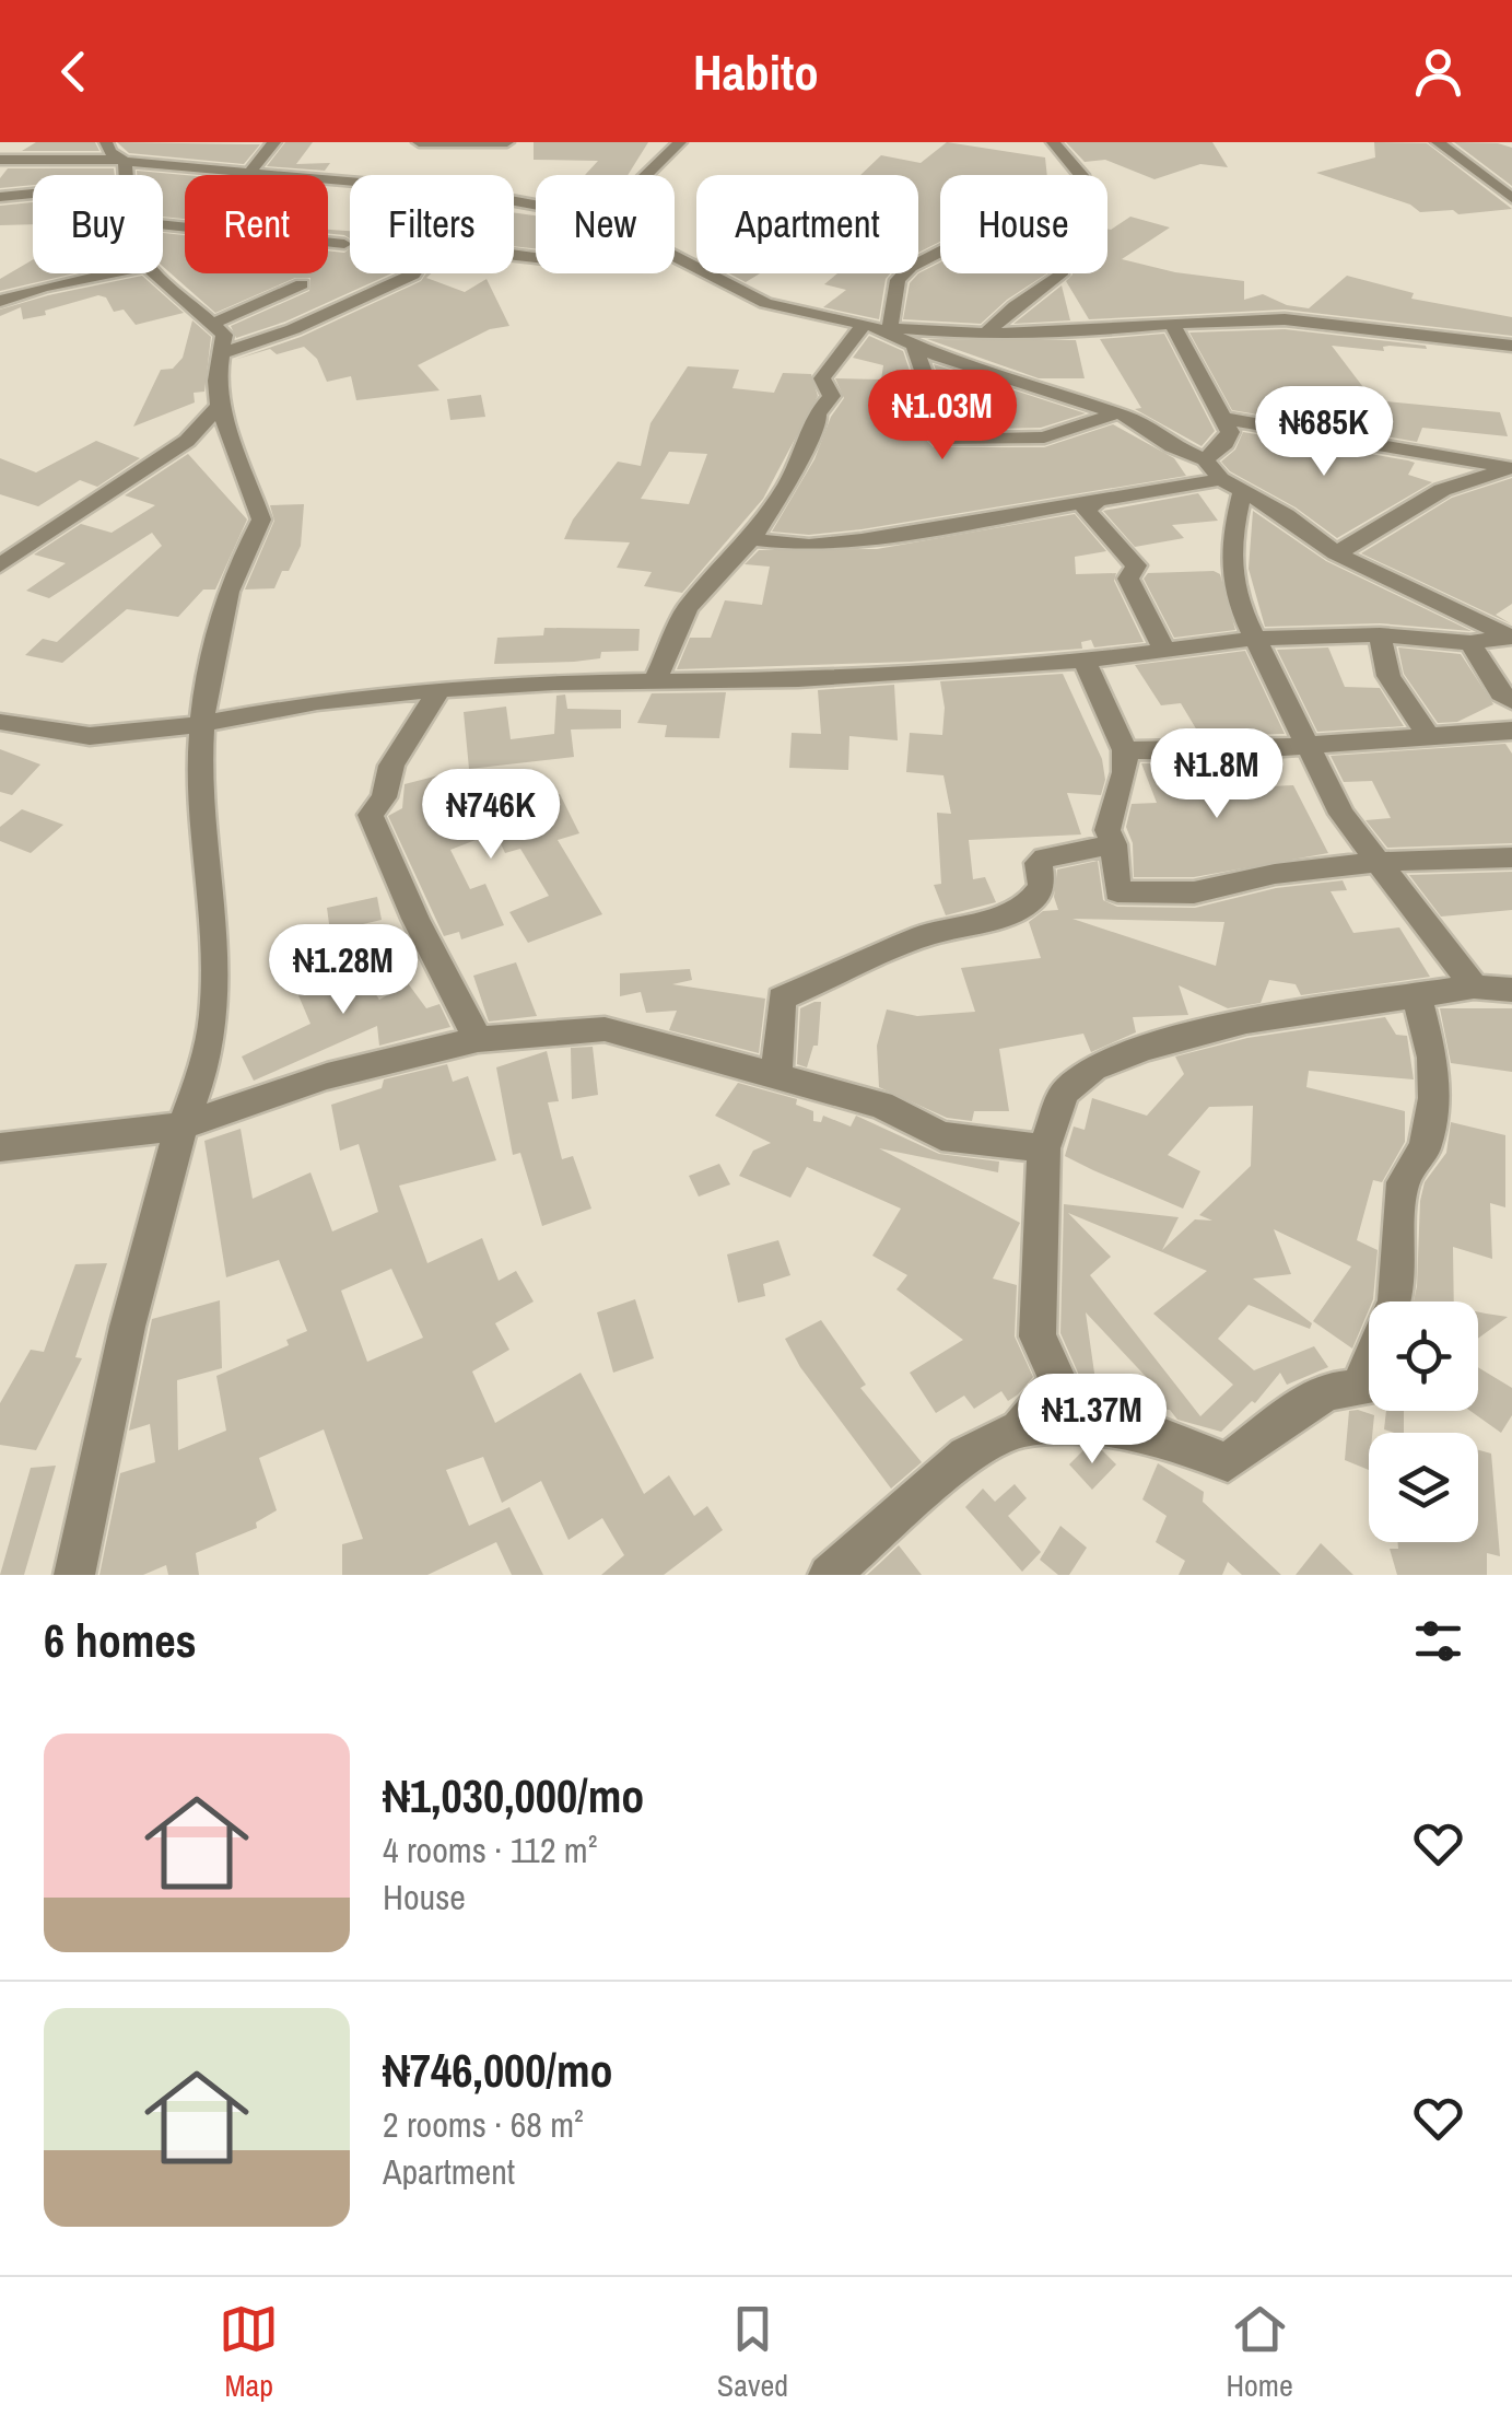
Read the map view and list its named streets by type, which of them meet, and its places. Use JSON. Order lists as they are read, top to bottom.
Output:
{
  "page": {
    "header": "Habito",
    "chip": [
      "Buy",
      "Rent",
      "Filters",
      "New",
      "Apartment",
      "House"
    ],
    "price": [
      "₦1.03M",
      "₦685K",
      "₦1.8M",
      "₦746K",
      "₦1.28M",
      "₦1.37M"
    ],
    "heading": "6 homes",
    "list": [
      {
        "name": "₦1,030,000/mo",
        "note": "4 rooms · 112 m² · House"
      },
      {
        "name": "₦746,000/mo",
        "note": "2 rooms · 68 m² · Apartment"
      }
    ],
    "tabs": ["Map", "Saved", "Home"]
  }
}
